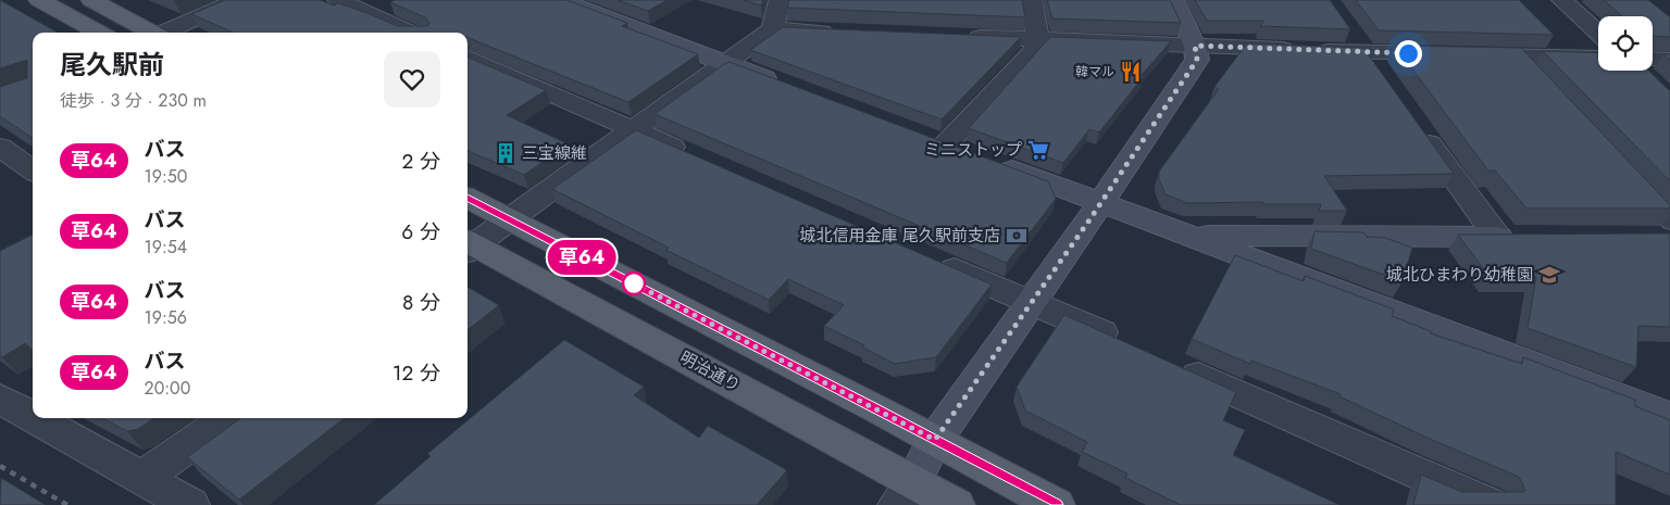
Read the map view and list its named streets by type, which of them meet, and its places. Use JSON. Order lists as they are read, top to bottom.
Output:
{
  "streets": {
    "main road": ["明治通り"]
  },
  "places": {
    "restaurant": ["韓マル"],
    "supermarket": ["ミニストップ"],
    "building": ["三宝線維"],
    "bank": ["城北信用金庫 尾久駅前支店"],
    "school or university": ["城北ひまわり幼稚園"]
  },
  "lines": ["bus line 草64"],
  "page": {
    "on_map": "草64",
    "heading": ["尾久駅前", "徒歩 · 3 分 · 230 m"],
    "list": [
      {
        "mark": "草64",
        "name": "バス",
        "note": "19:50",
        "value": "2 分"
      },
      {
        "mark": "草64",
        "name": "バス",
        "note": "19:54",
        "value": "6 分"
      },
      {
        "mark": "草64",
        "name": "バス",
        "note": "19:56",
        "value": "8 分"
      },
      {
        "mark": "草64",
        "name": "バス",
        "note": "20:00",
        "value": "12 分"
      }
    ]
  }
}
